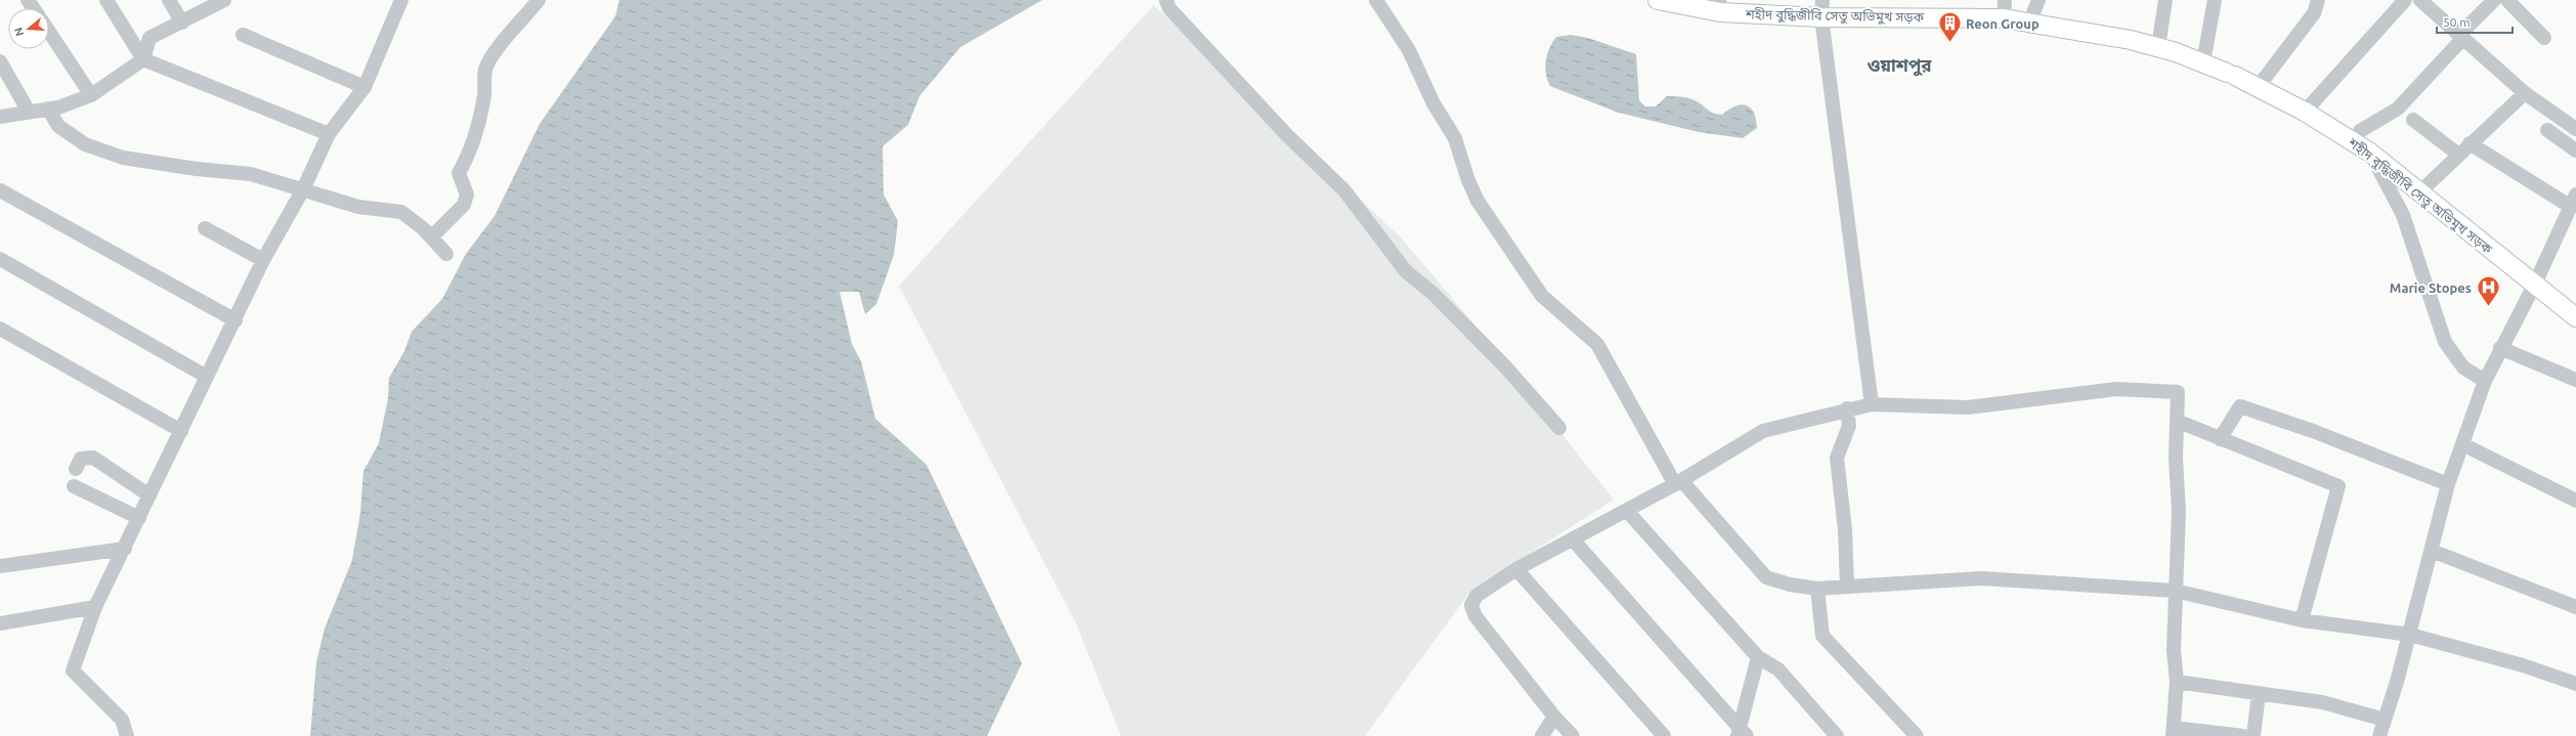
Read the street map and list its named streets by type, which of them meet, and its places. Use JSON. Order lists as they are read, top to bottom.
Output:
{
  "streets": {
    "main road": ["শহীদ বুদ্ধিজীবি সেতু অভিমুখ সড়ক"]
  },
  "districts": ["ওয়াশপুর"],
  "places": {
    "building": ["Reon Group"],
    "hospital": ["Marie Stopes"]
  },
  "scale_bar": "50 m",
  "north": "left"
}
